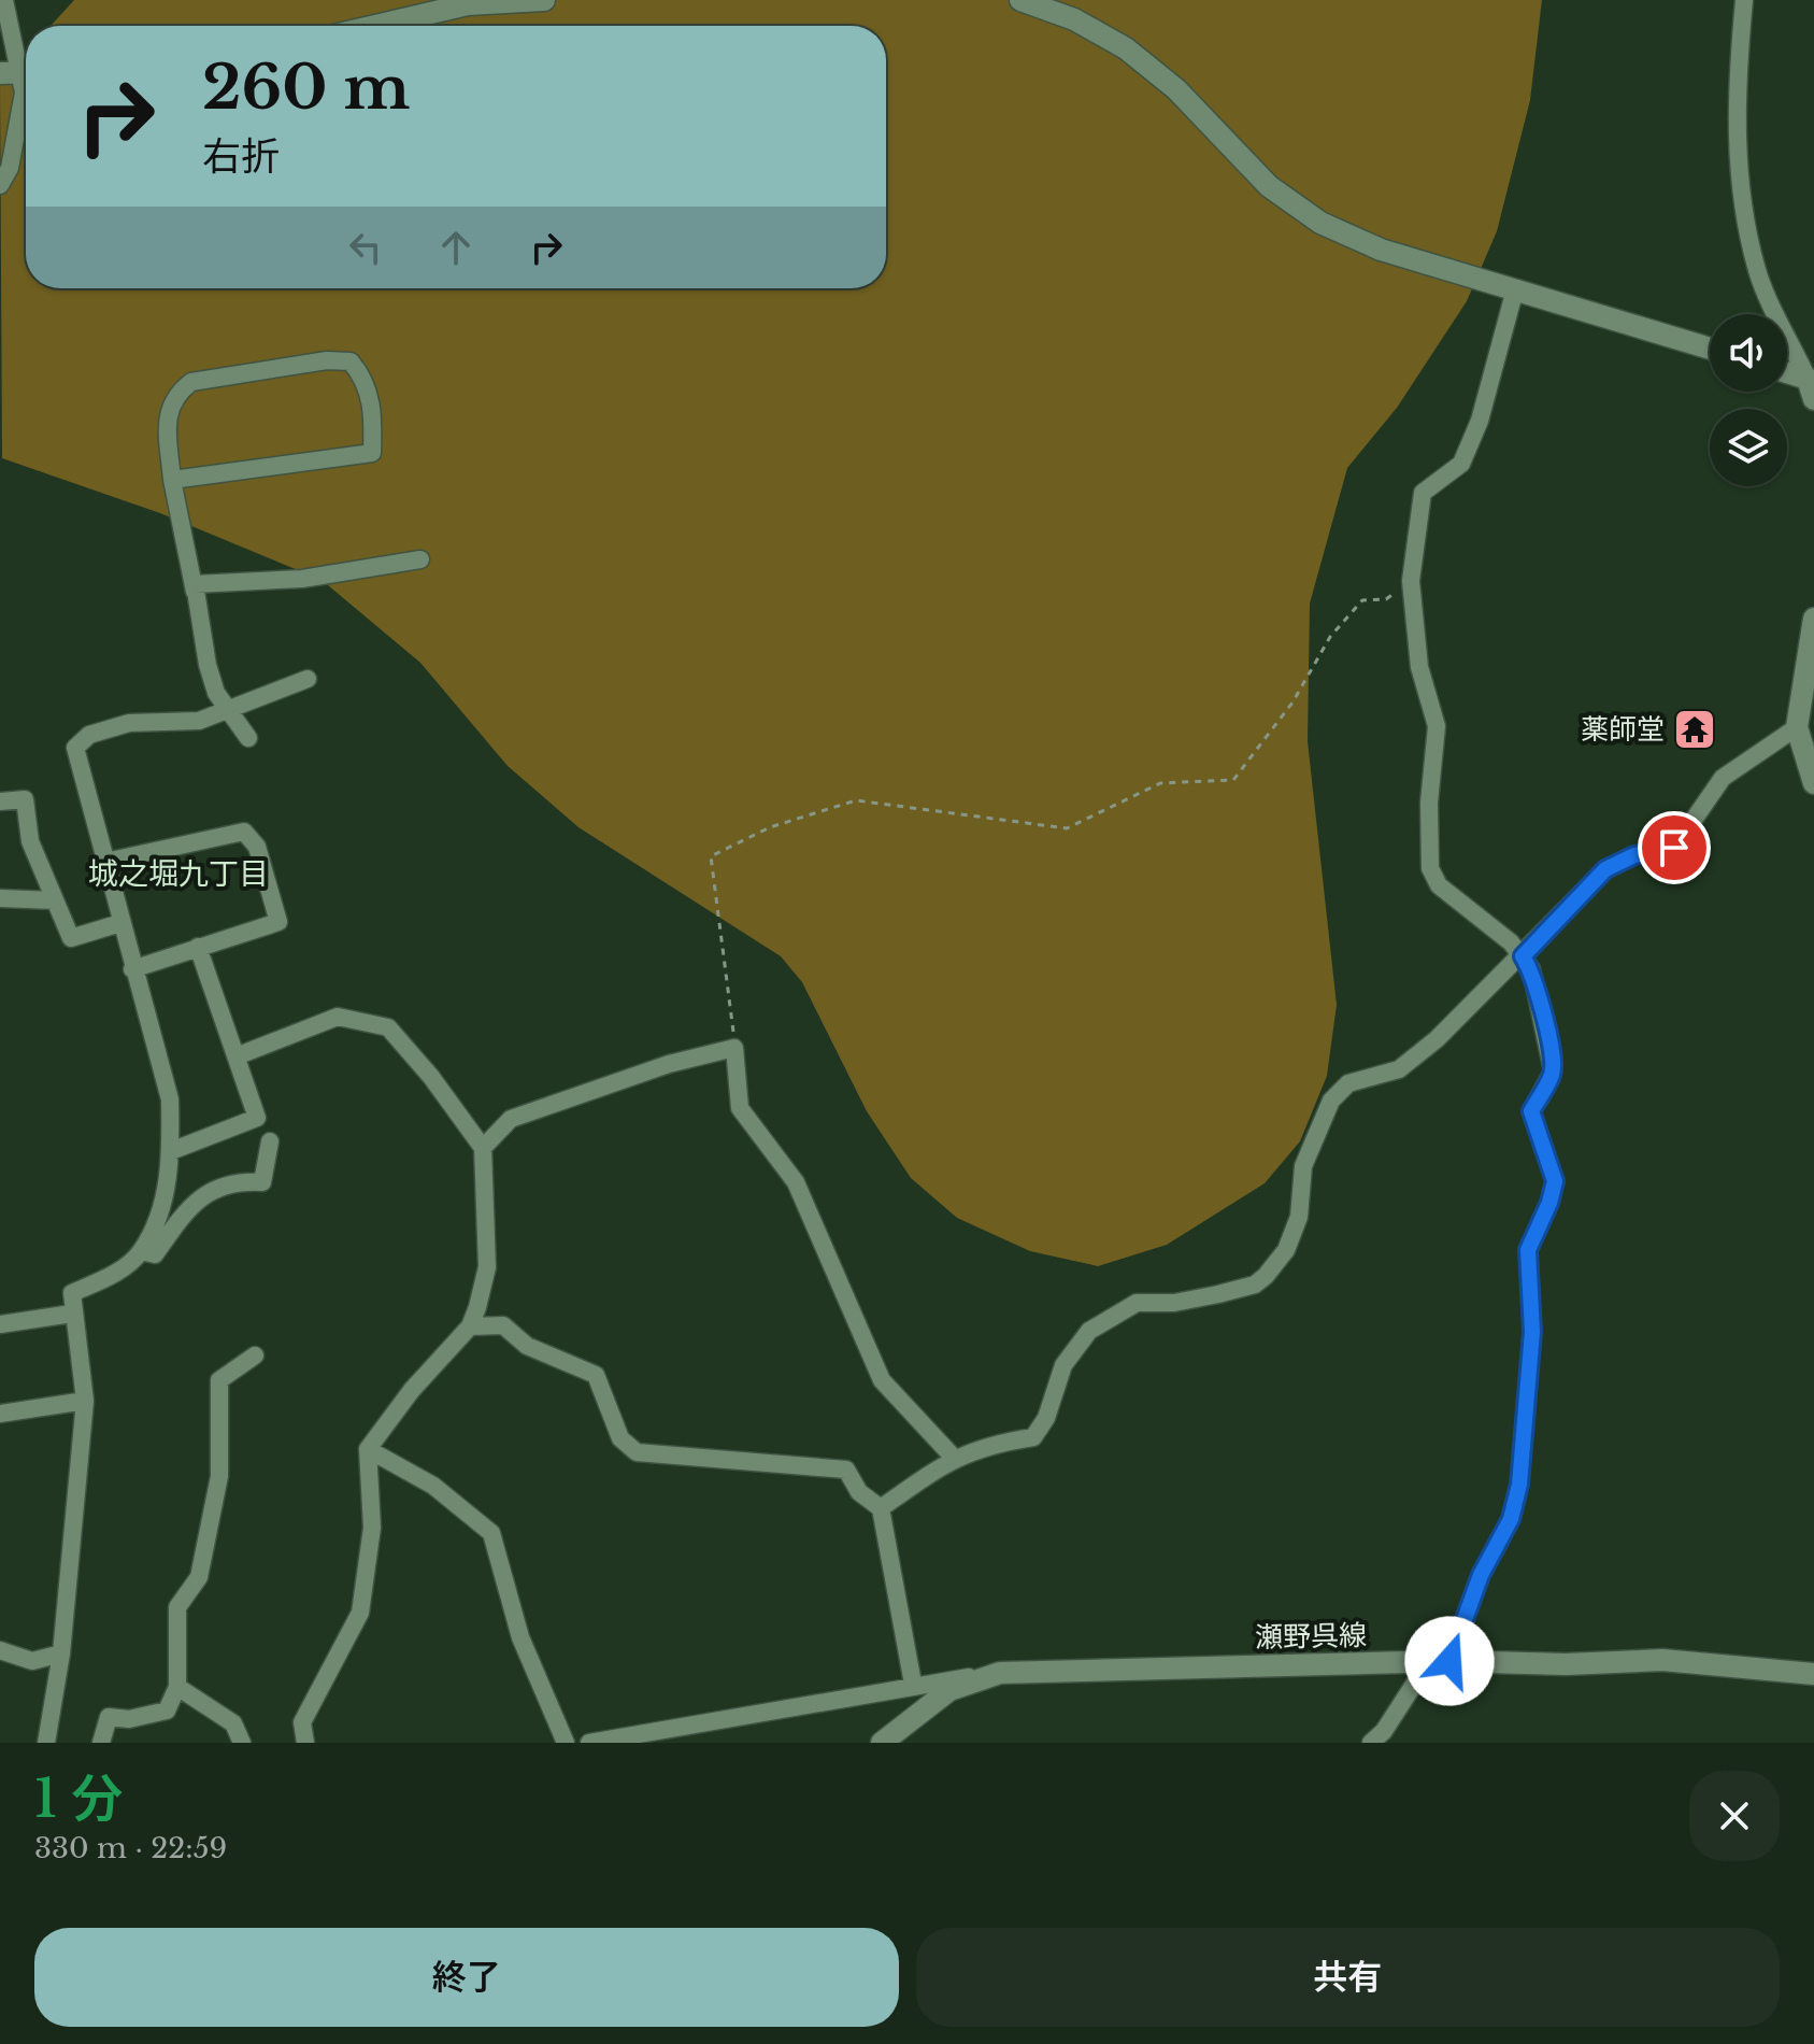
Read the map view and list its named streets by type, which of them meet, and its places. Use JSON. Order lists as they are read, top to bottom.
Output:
{
  "streets": {
    "street": ["瀬野呉線"]
  },
  "districts": ["城之堀九丁目"],
  "places": {
    "temple": ["薬師堂"]
  },
  "page": {
    "turn": ["260 m", "右折"],
    "heading": ["1 分", "330 m · 22:59"],
    "buttons": ["終了", "共有"]
  }
}
